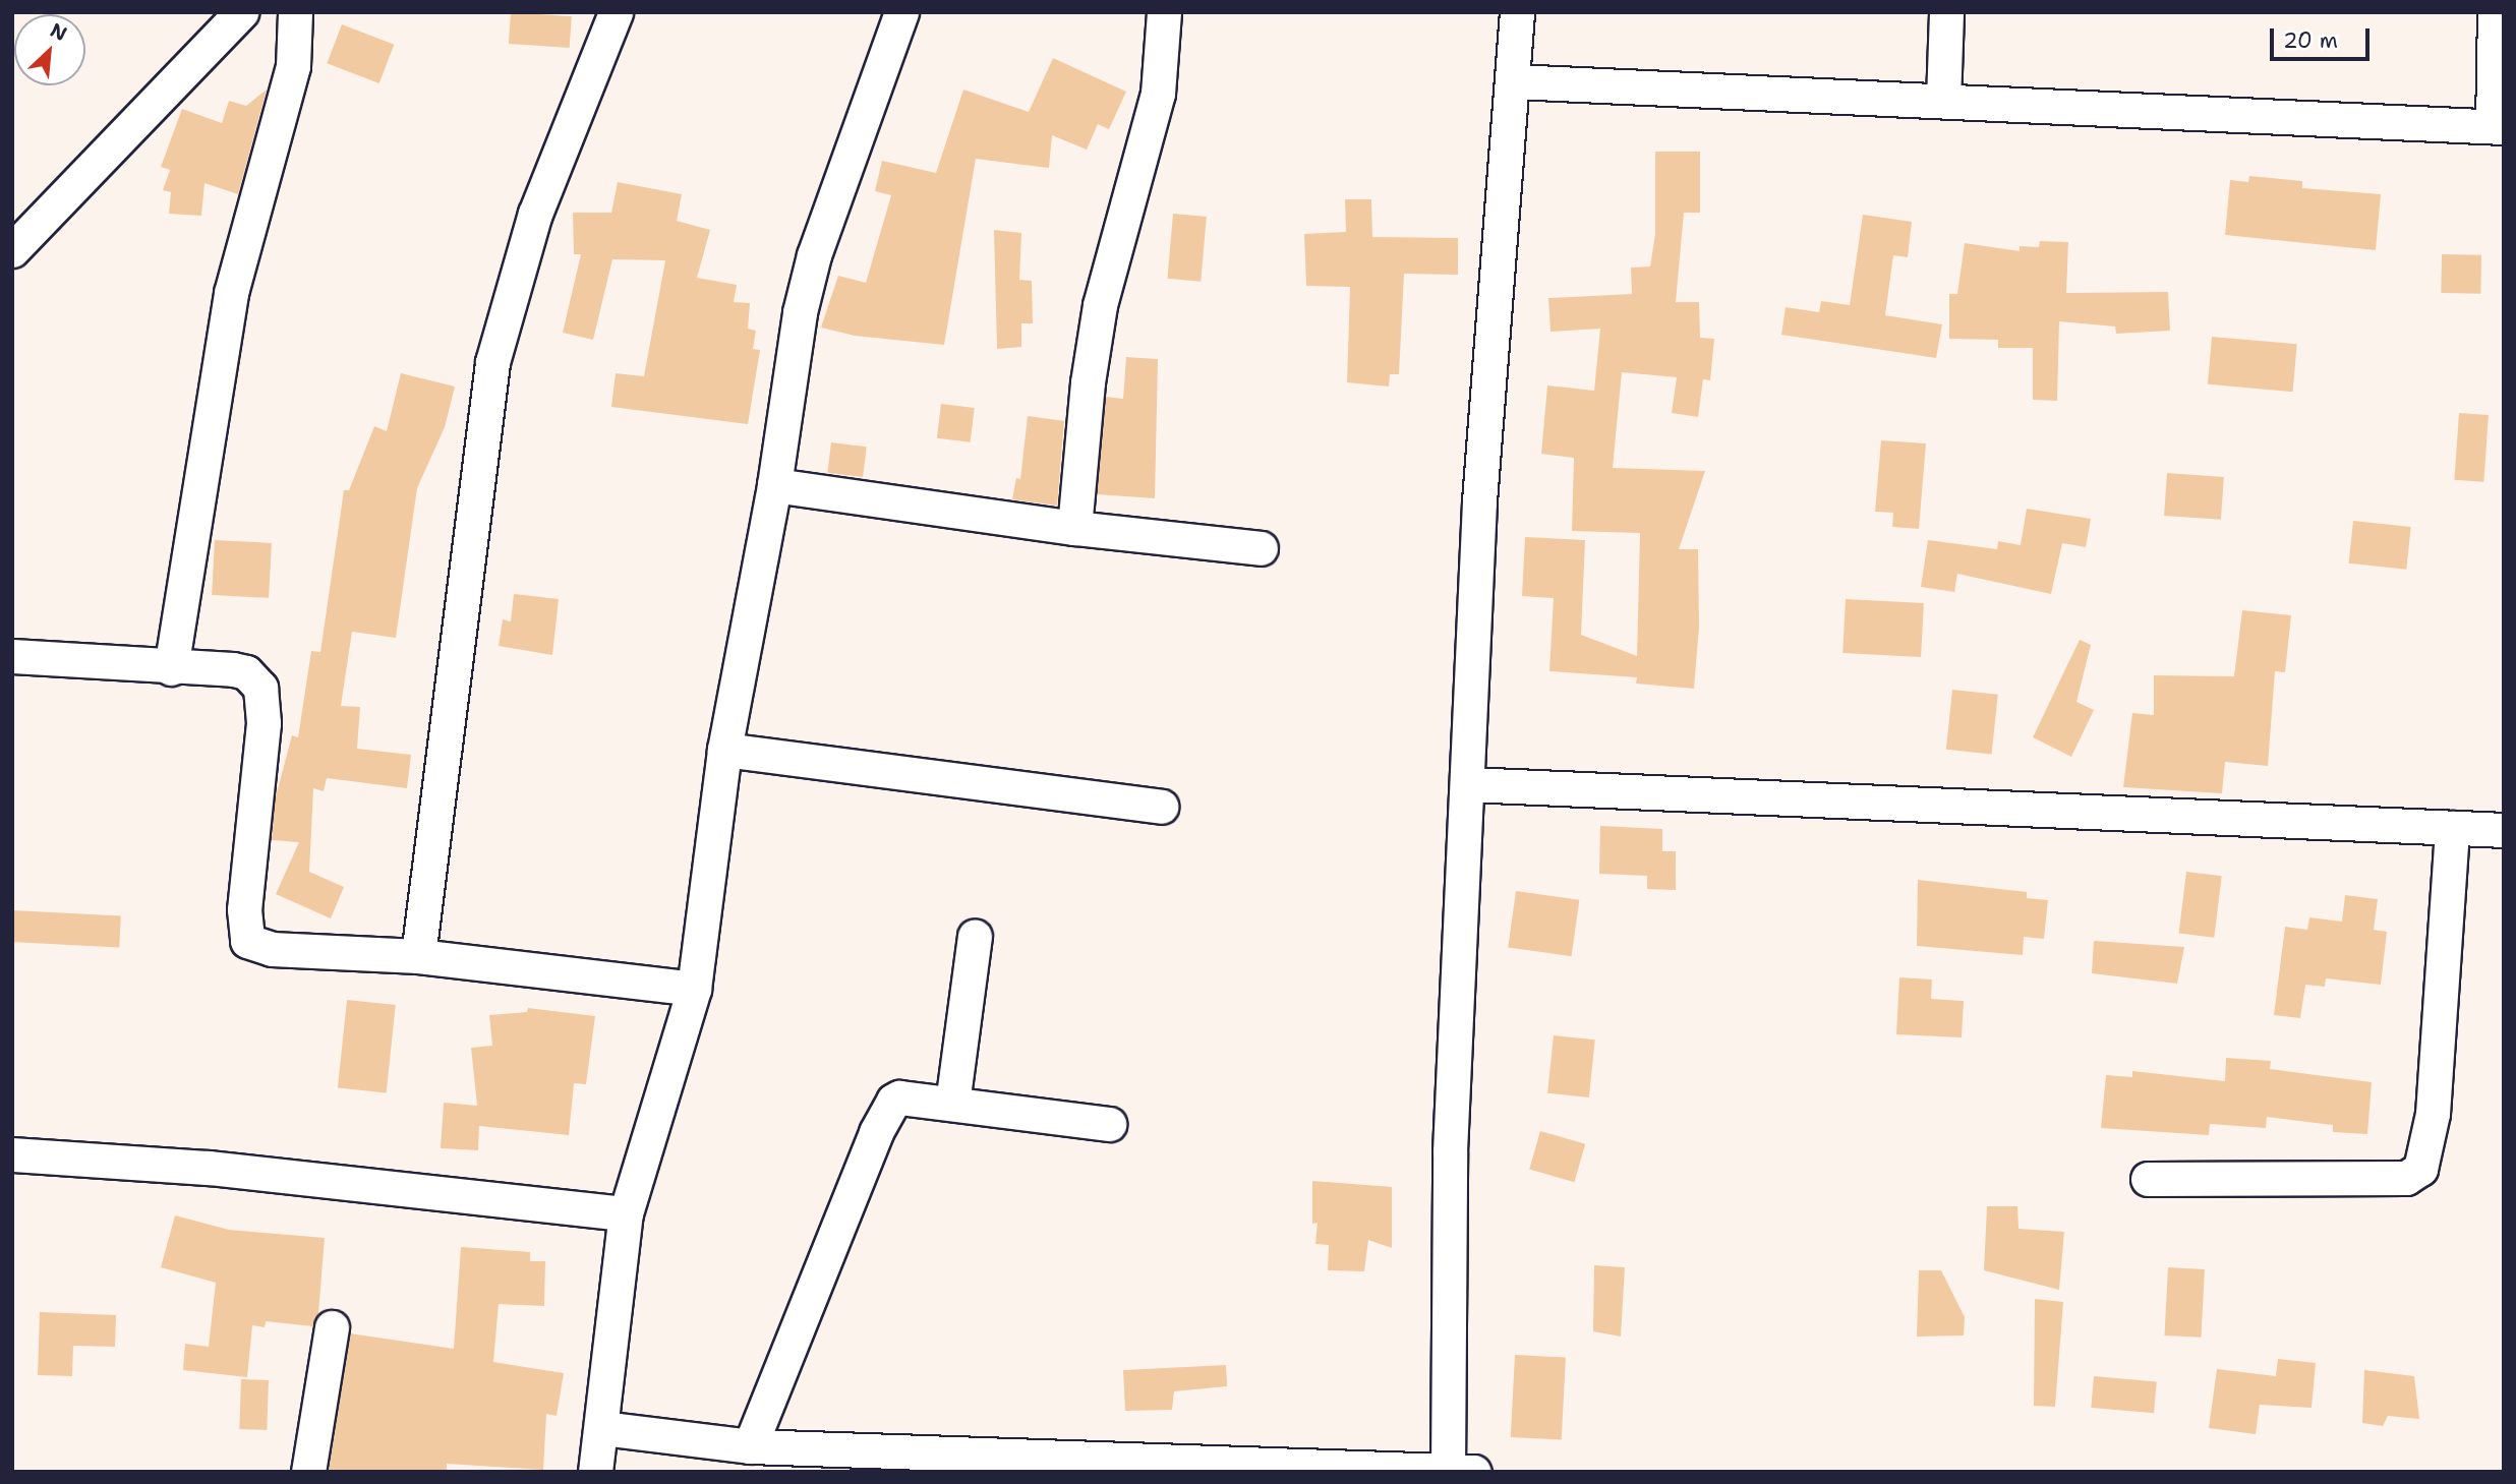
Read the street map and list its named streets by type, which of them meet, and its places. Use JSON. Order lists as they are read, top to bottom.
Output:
{
  "scale_bar": "20 m",
  "north": "top right"
}
